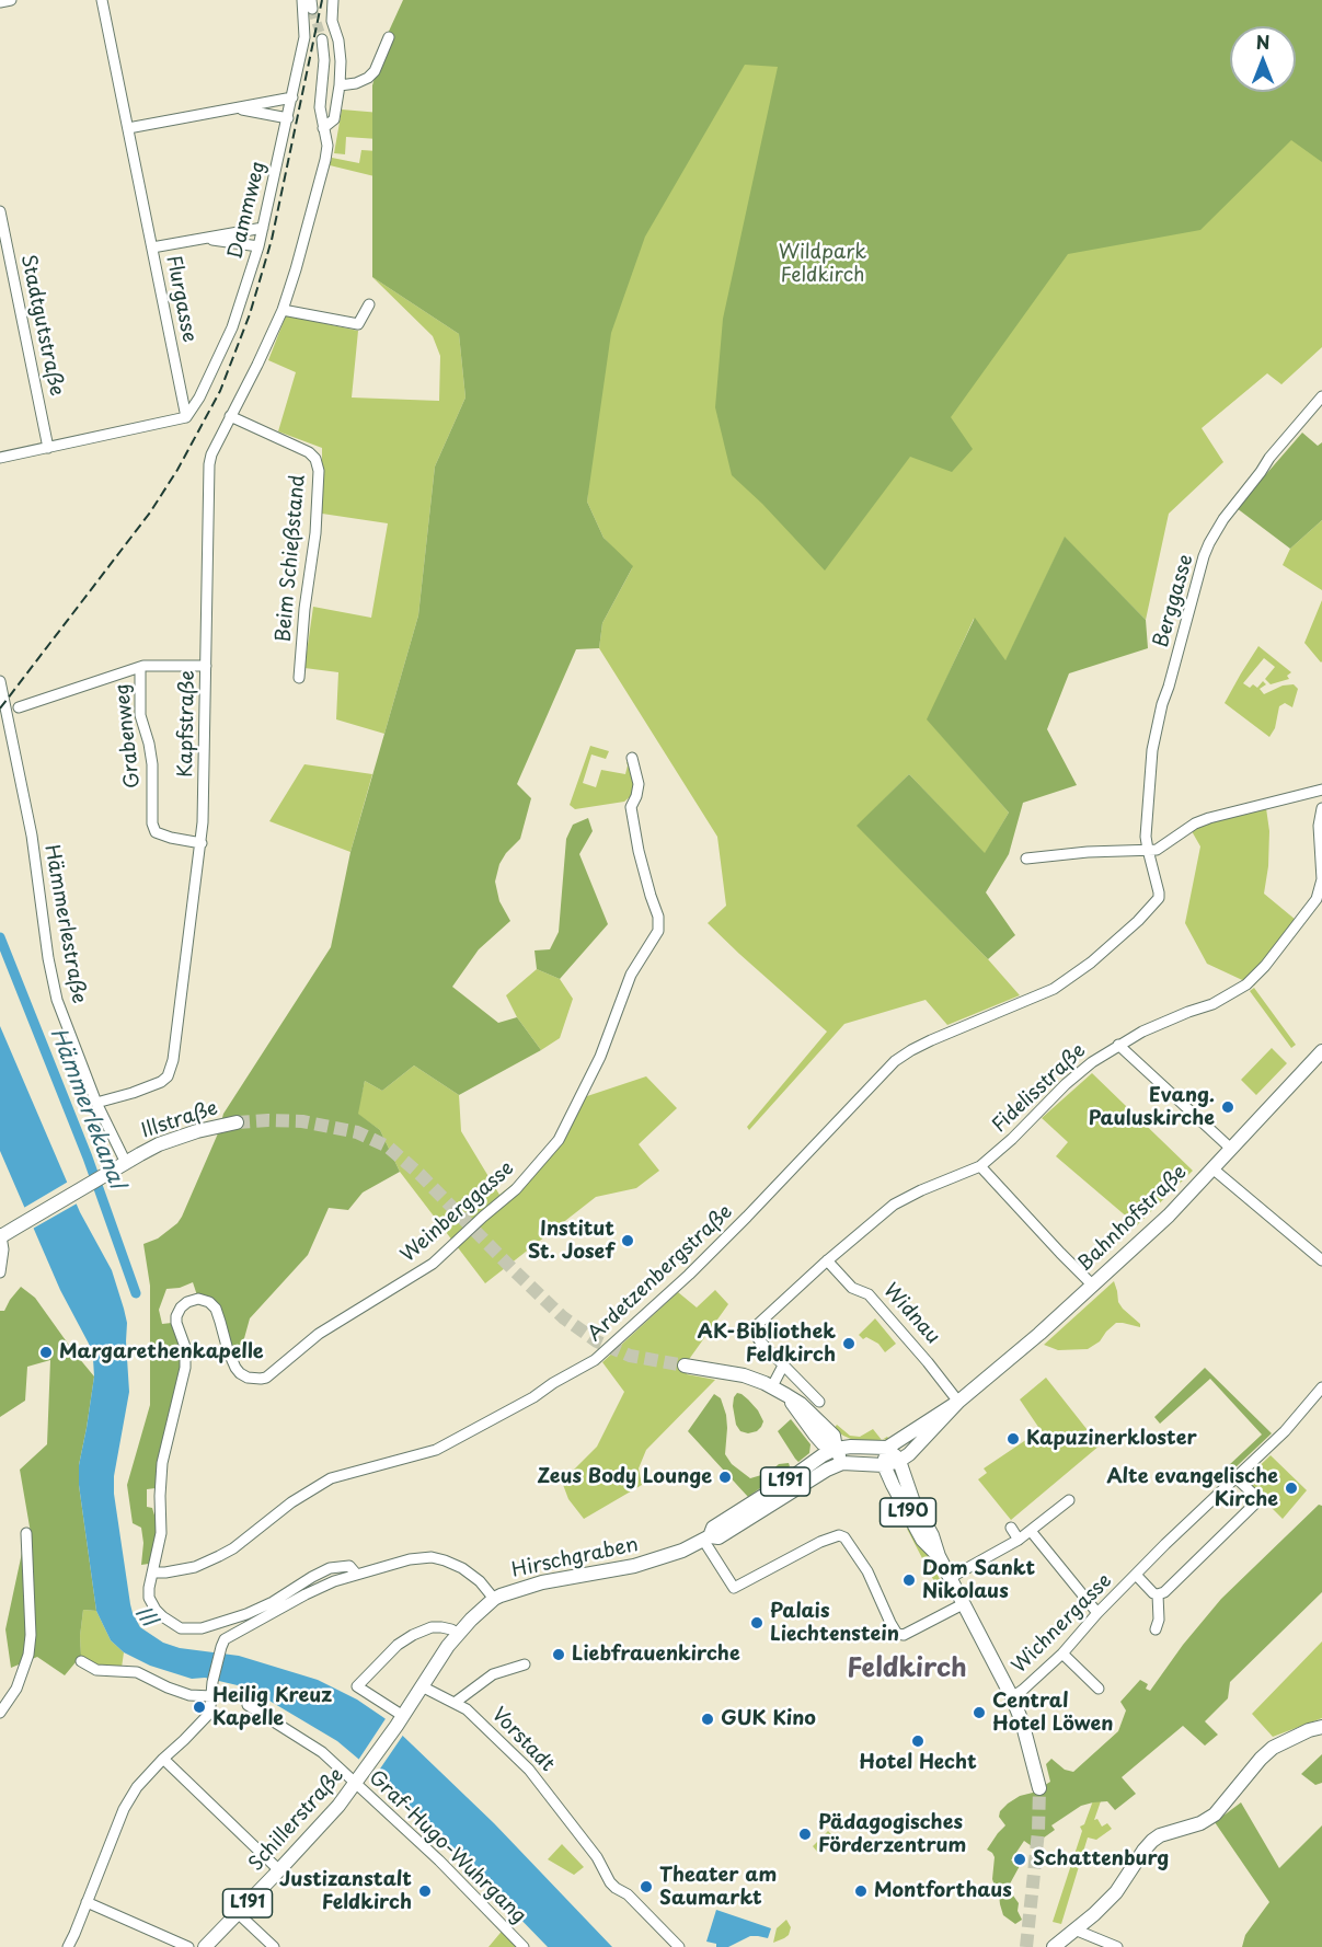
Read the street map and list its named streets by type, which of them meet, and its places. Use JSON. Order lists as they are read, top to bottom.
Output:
{
  "streets": {
    "main road": [
      "Illstraße",
      "Bahnhofstraße",
      "L191",
      "L190",
      "Hirschgraben",
      "Schillerstraße"
    ],
    "street": [
      "Dammweg",
      "Flurgasse",
      "Stadtgutstraße",
      "Beim Schießstand",
      "Berggasse",
      "Kapfstraße",
      "Grabenweg",
      "Hämmerlestraße",
      "Fidelisstraße",
      "Weinberggasse",
      "Ardetzenbergstraße",
      "Widnau",
      "Wichnergasse",
      "Vorstadt",
      "Graf-Hugo-Wuhrgang"
    ]
  },
  "crossings": [
    ["Dammweg", "Flurgasse"],
    ["Beim Schießstand", "Kapfstraße"],
    ["Berggasse", "Ardetzenbergstraße"],
    ["Kapfstraße", "Grabenweg"],
    ["Kapfstraße", "Hämmerlestraße"],
    ["Hämmerlestraße", "Illstraße"],
    ["Fidelisstraße", "Widnau"],
    ["Weinberggasse", "Ardetzenbergstraße"],
    ["Bahnhofstraße", "Widnau"],
    ["Bahnhofstraße", "L190"],
    ["Bahnhofstraße", "Hirschgraben"],
    ["L191", "Hirschgraben"],
    ["L191", "Schillerstraße"],
    ["L191", "Graf-Hugo-Wuhrgang"],
    ["L190", "Hirschgraben"],
    ["L190", "Wichnergasse"],
    ["Hirschgraben", "Vorstadt"],
    ["Schillerstraße", "Graf-Hugo-Wuhrgang"]
  ],
  "districts": ["Feldkirch"],
  "water": ["Hämmerlekanal", "Ill"],
  "parks": ["Wildpark Feldkirch"],
  "places": [
    "Evang. Pauluskirche",
    "Institut St. Josef",
    "AK-Bibliothek Feldkirch",
    "Margarethenkapelle",
    "Kapuzinerkloster",
    "Zeus Body Lounge",
    "Alte evangelische Kirche",
    "Dom Sankt Nikolaus",
    "Palais Liechtenstein",
    "Liebfrauenkirche",
    "Heilig Kreuz Kapelle",
    "Central Hotel Löwen",
    "GUK Kino",
    "Hotel Hecht",
    "Pädagogisches Förderzentrum",
    "Schattenburg",
    "Theater am Saumarkt",
    "Justizanstalt Feldkirch",
    "Montforthaus"
  ],
  "north": "top"
}
